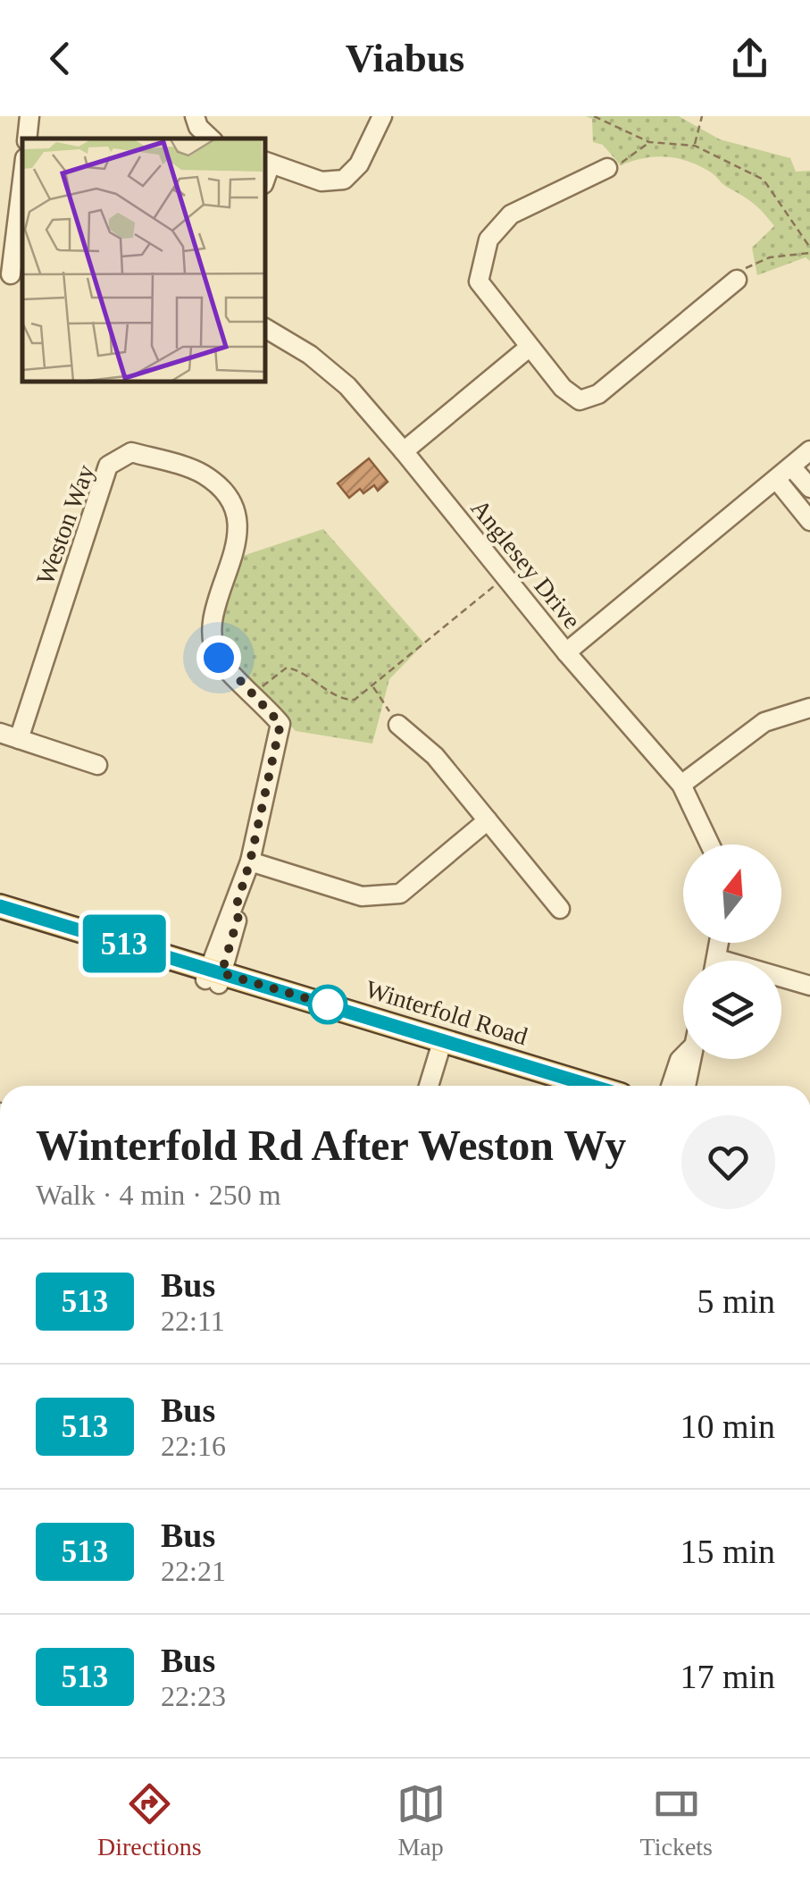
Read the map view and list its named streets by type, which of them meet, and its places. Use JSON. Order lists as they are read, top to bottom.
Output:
{
  "streets": {
    "main road": ["Winterfold Road"],
    "street": ["Weston Way", "Anglesey Drive"]
  },
  "crossings": [
    ["Weston Way", "Winterfold Road"]
  ],
  "lines": ["bus line 513"],
  "north": "top",
  "page": {
    "header": "Viabus",
    "on_map": "513",
    "heading": ["Winterfold Rd After Weston Wy", "Walk · 4 min · 250 m"],
    "list": [
      {
        "mark": "513",
        "name": "Bus",
        "note": "22:11",
        "value": "5 min"
      },
      {
        "mark": "513",
        "name": "Bus",
        "note": "22:16",
        "value": "10 min"
      },
      {
        "mark": "513",
        "name": "Bus",
        "note": "22:21",
        "value": "15 min"
      },
      {
        "mark": "513",
        "name": "Bus",
        "note": "22:23",
        "value": "17 min"
      }
    ],
    "tabs": ["Directions", "Map", "Tickets"]
  }
}
